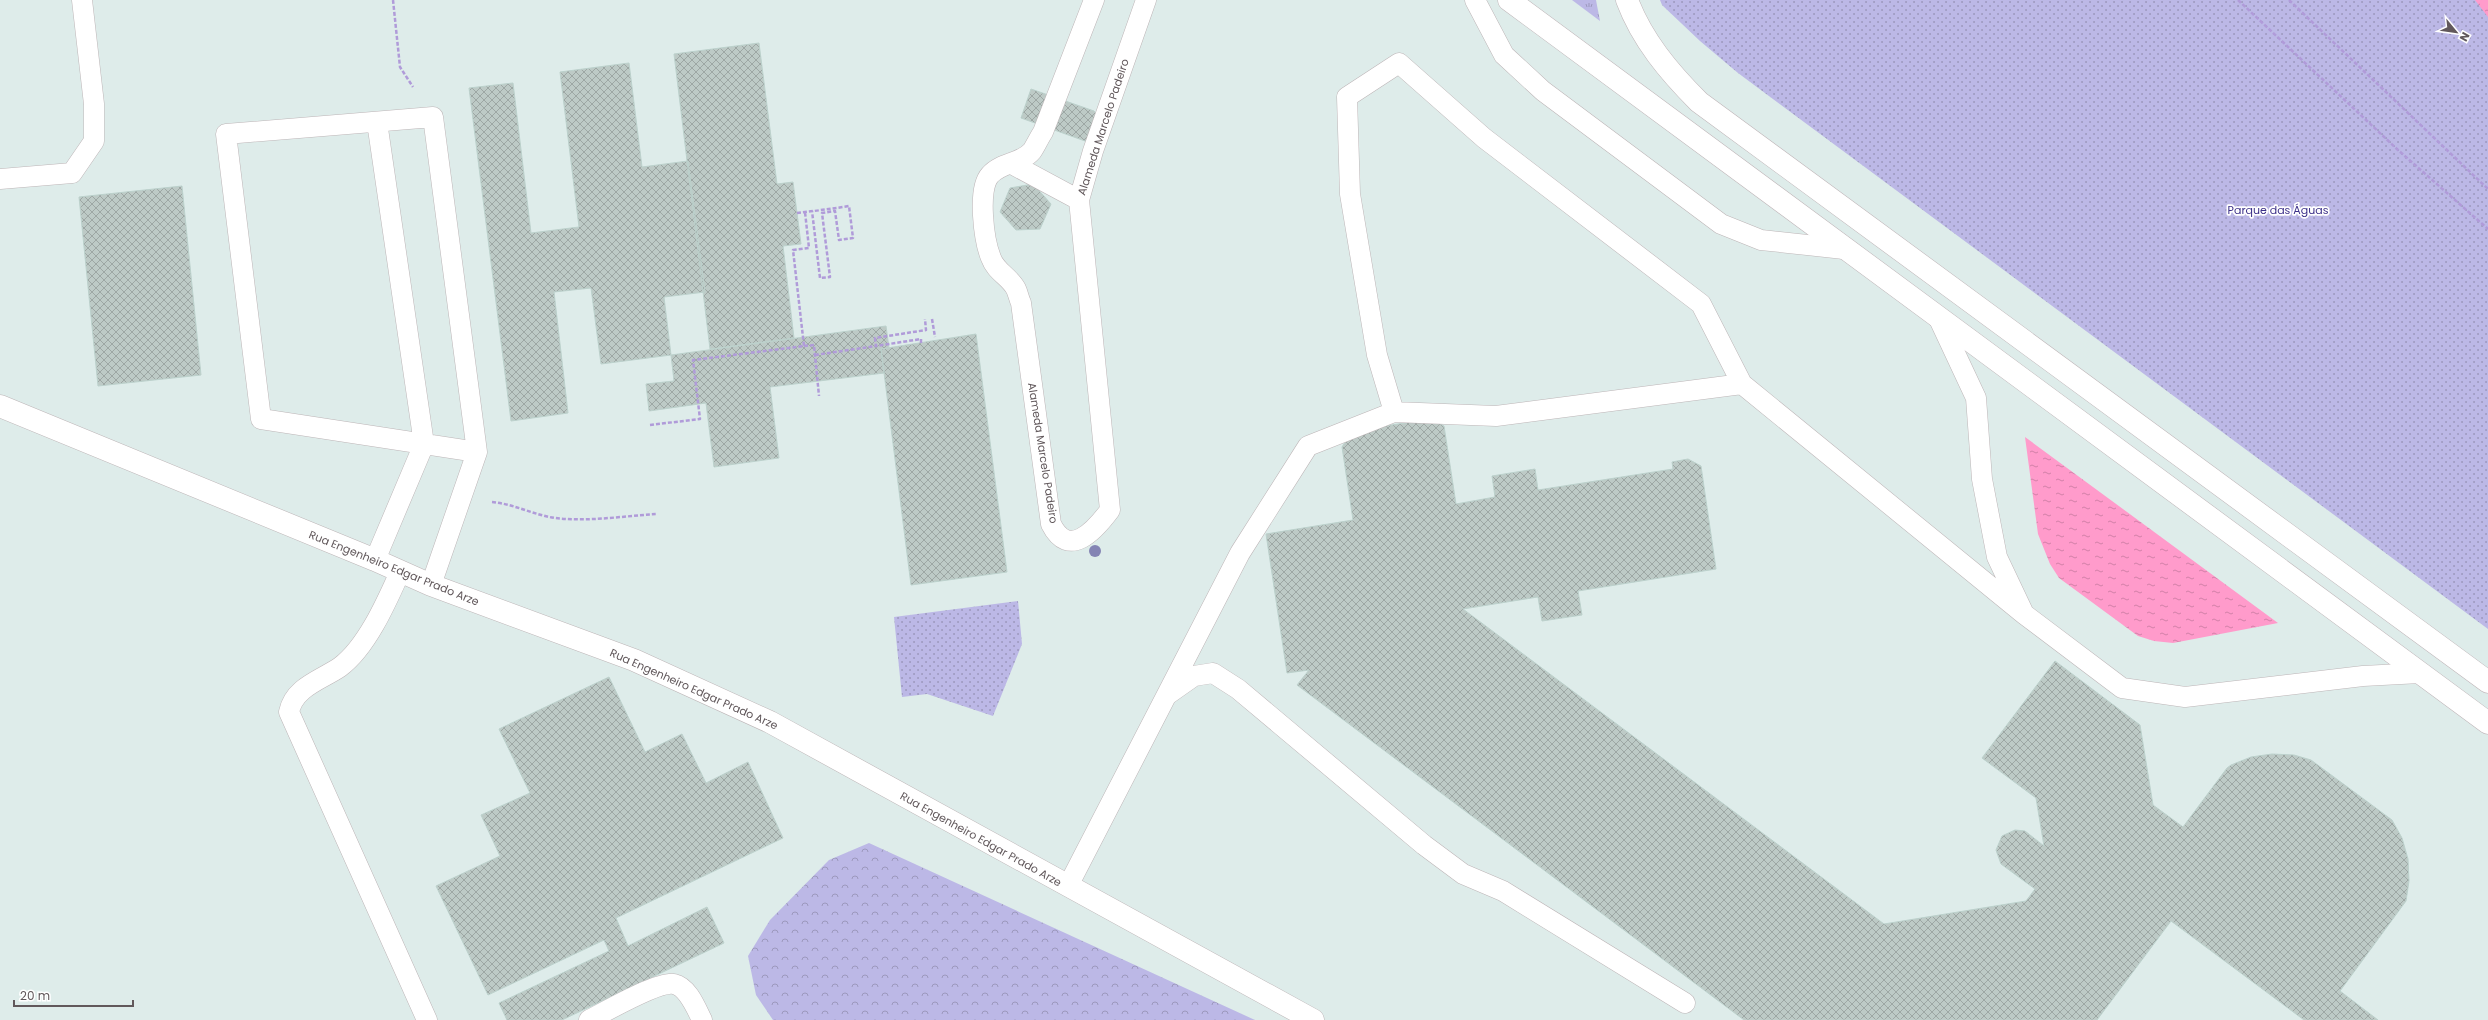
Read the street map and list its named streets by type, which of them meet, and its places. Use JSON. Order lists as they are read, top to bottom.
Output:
{
  "streets": {
    "street": ["Rua Engenheiro Edgar Prado Arze"],
    "lane": ["Alameda Marcelo Padeiro"]
  },
  "parks": ["Parque das Águas"],
  "scale_bar": "20 m",
  "north": "bottom right"
}
